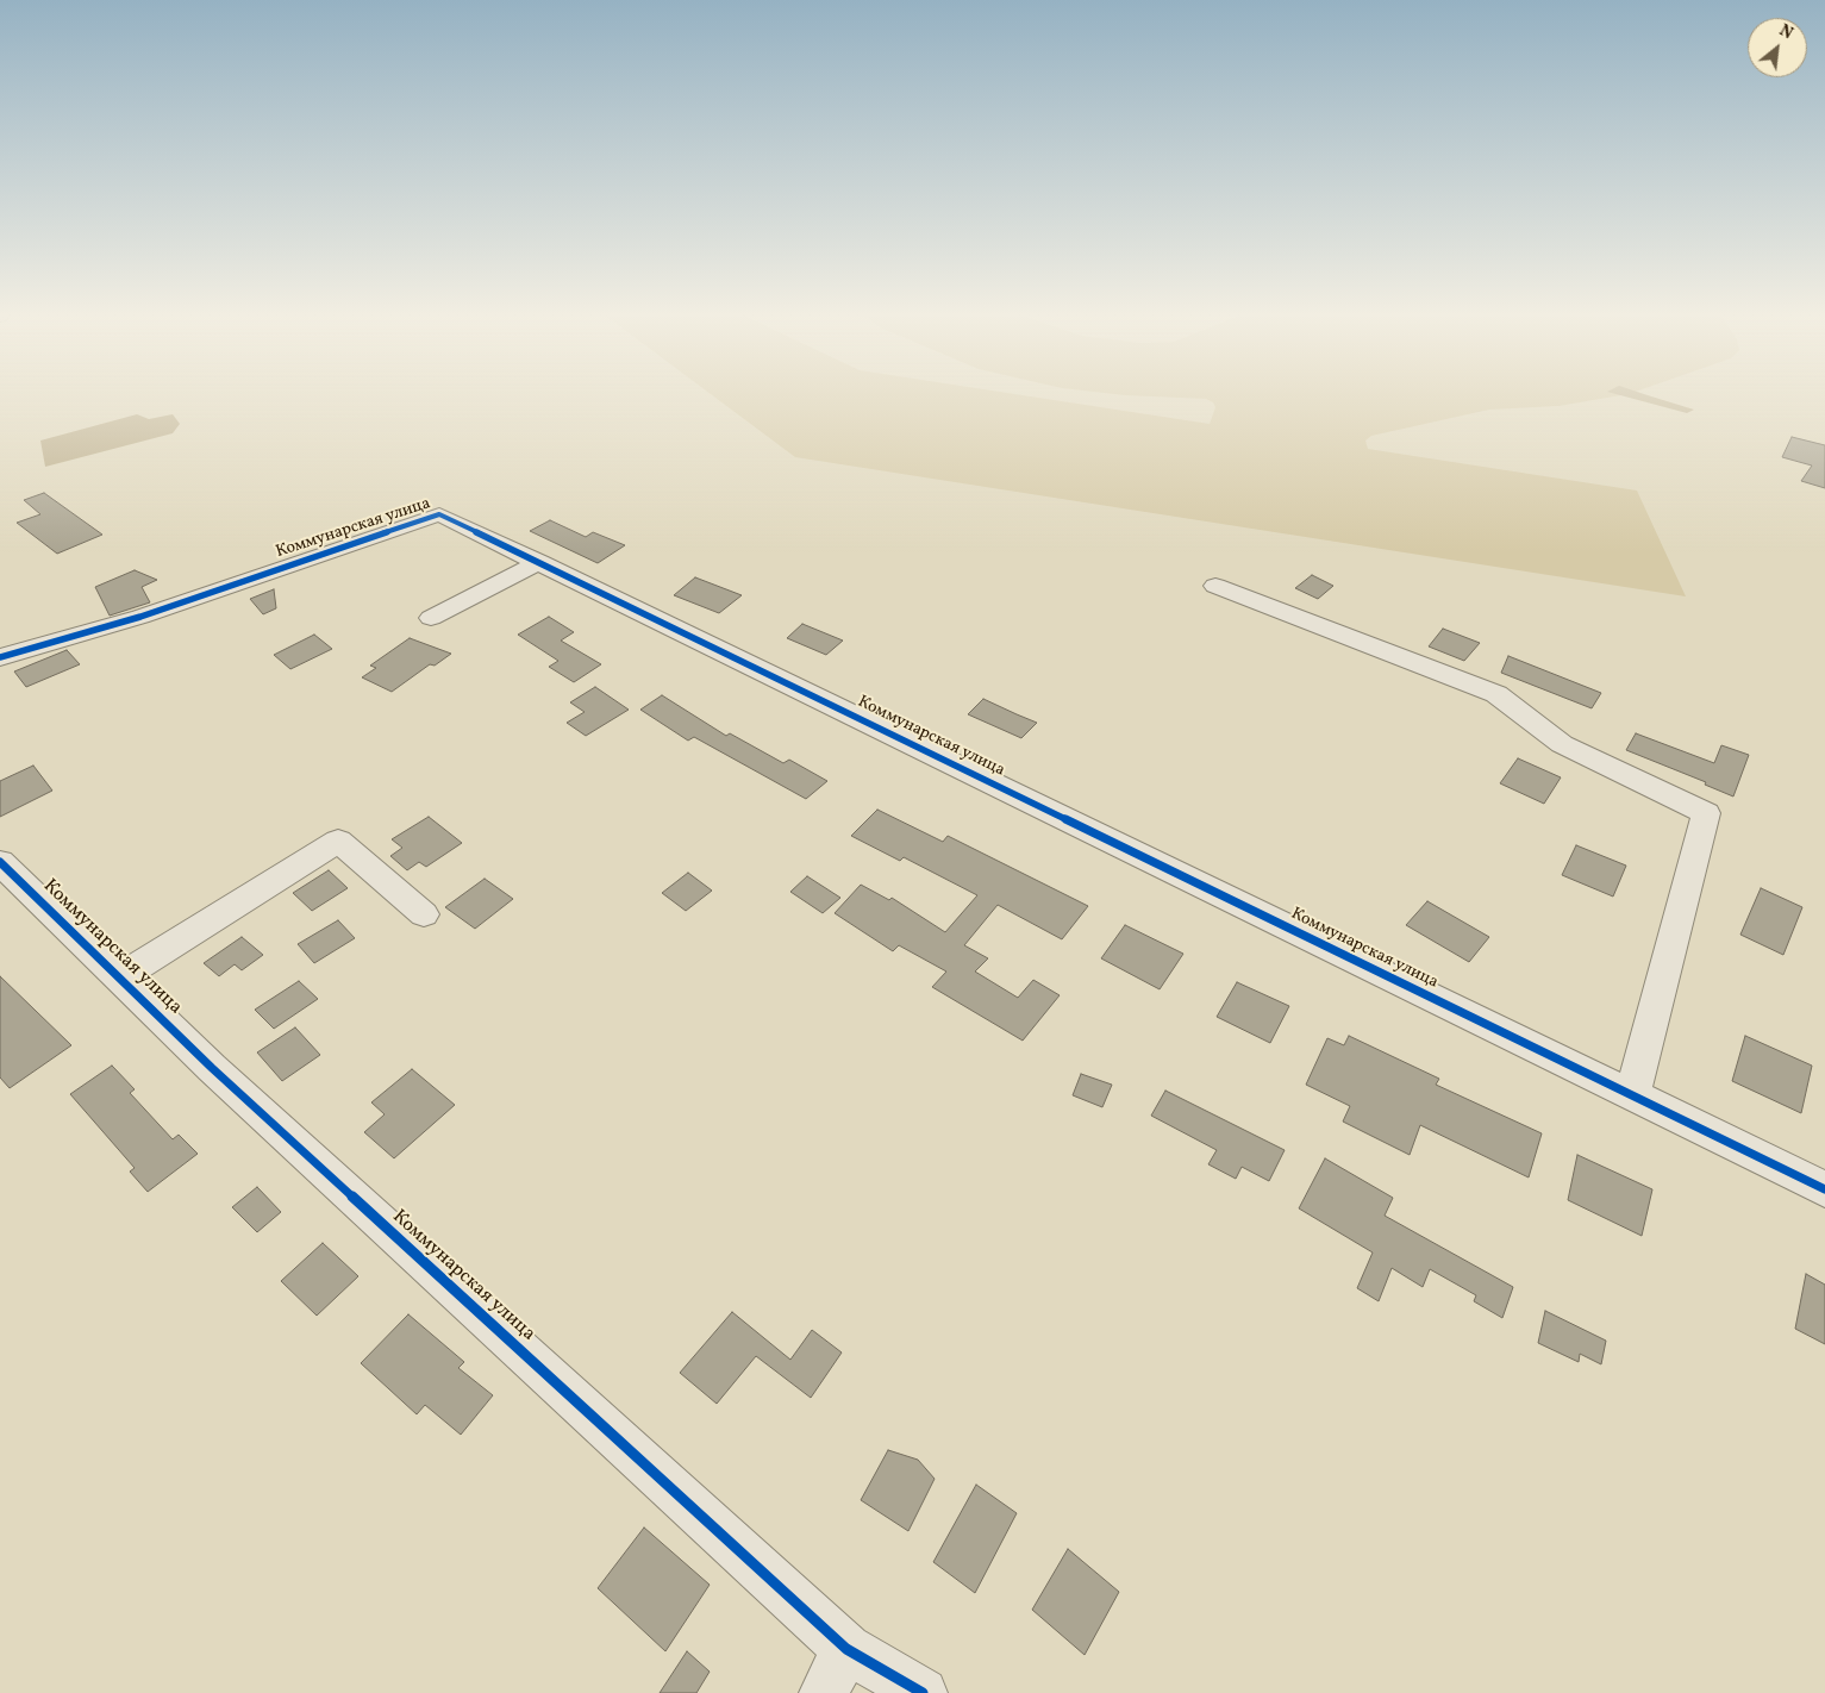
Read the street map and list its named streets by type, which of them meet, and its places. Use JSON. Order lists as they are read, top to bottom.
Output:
{
  "streets": {
    "street": ["Коммунарская улица"]
  },
  "north": "top right"
}
